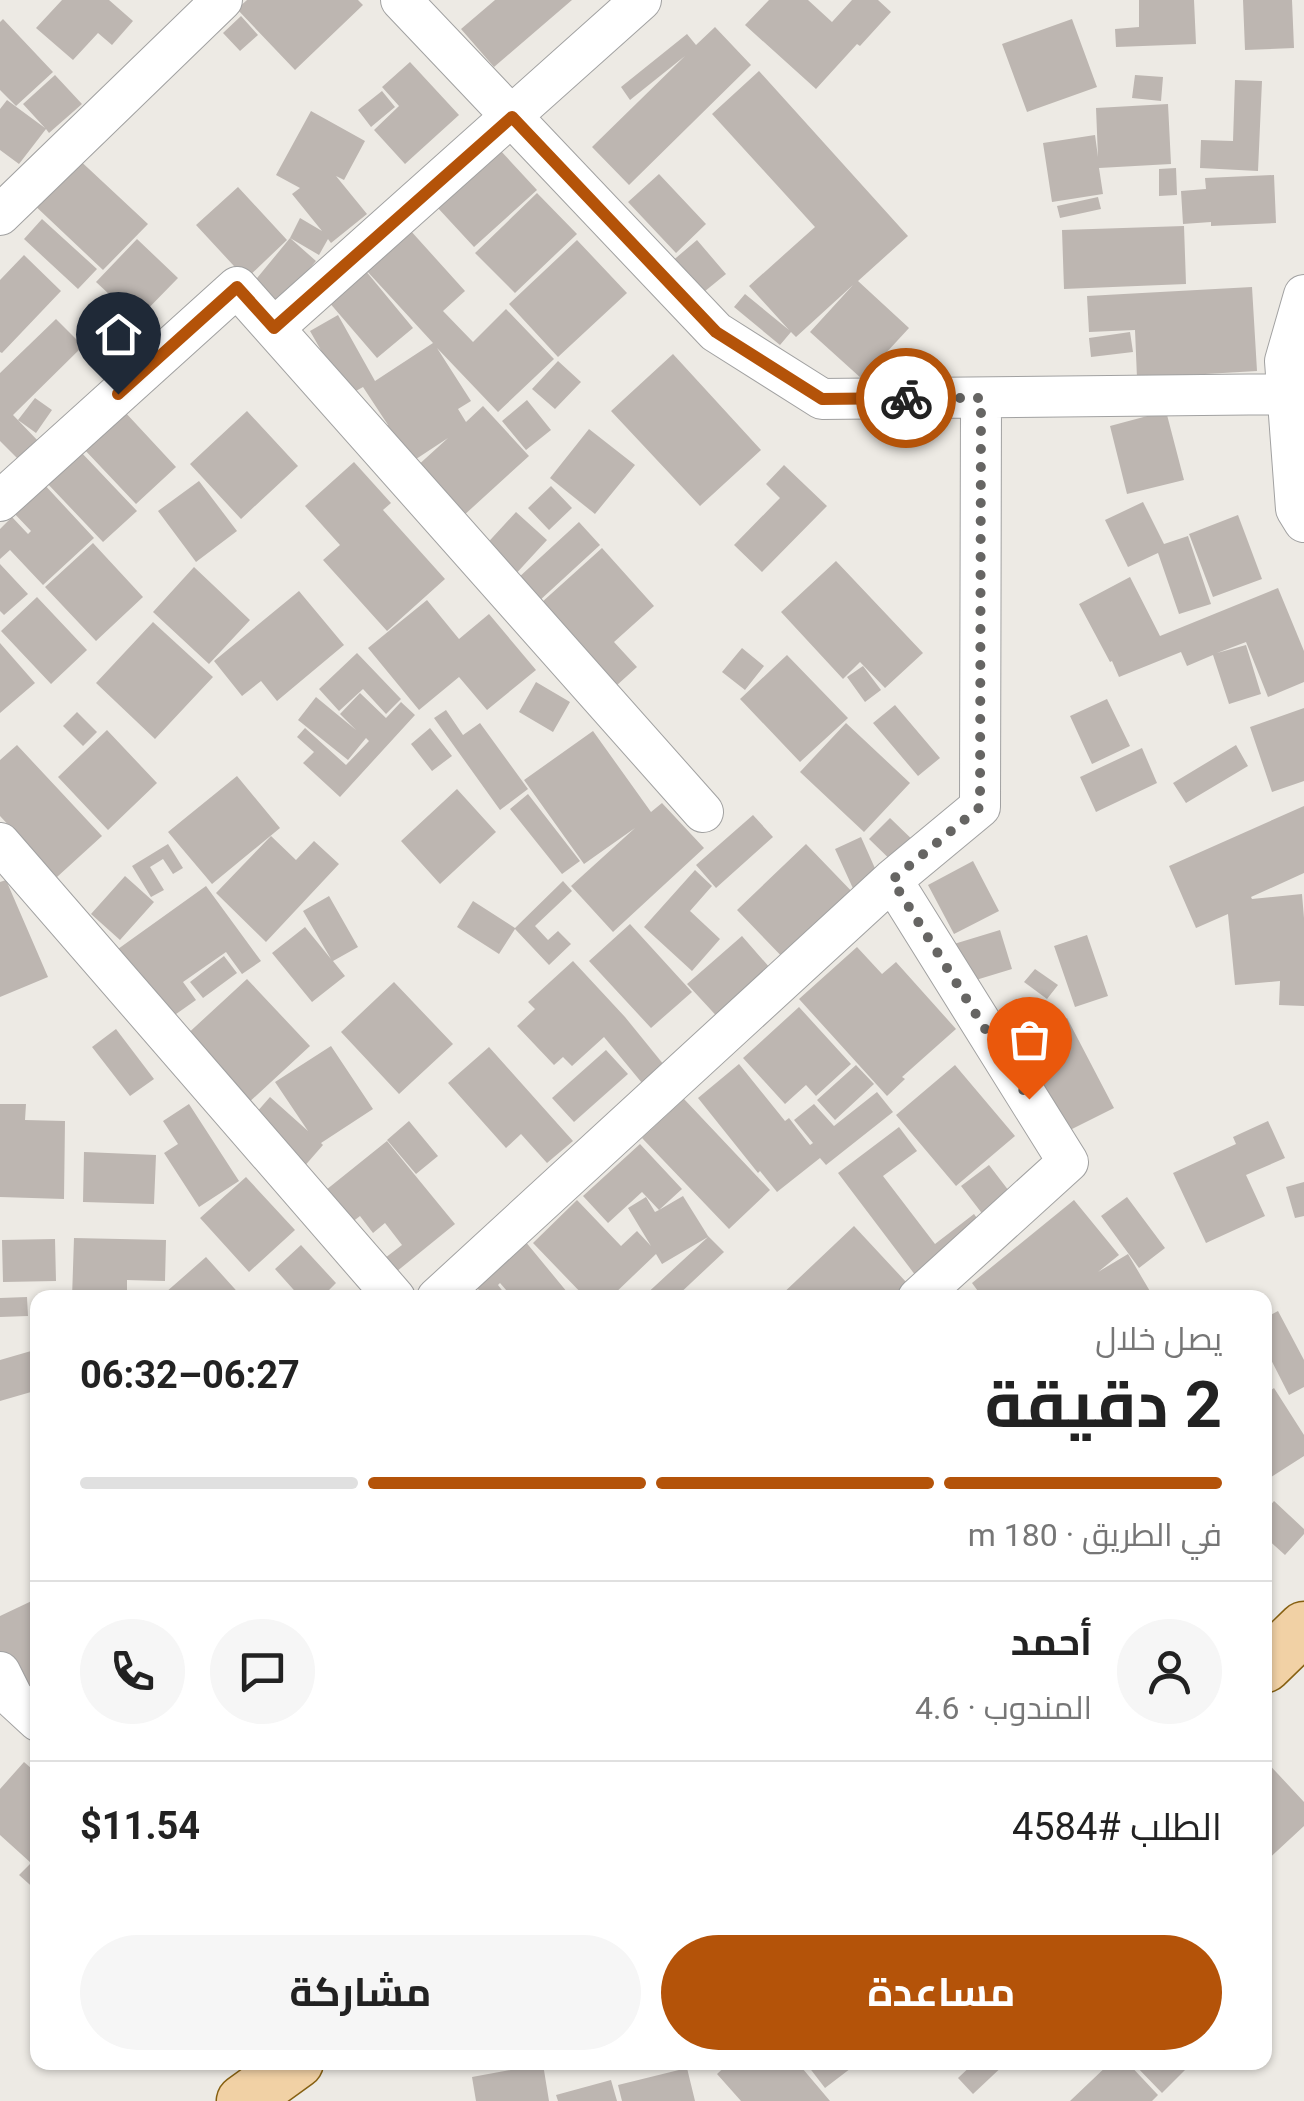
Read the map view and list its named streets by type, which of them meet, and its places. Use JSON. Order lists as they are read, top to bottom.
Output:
{
  "page": {
    "heading": ["2 دقيقة", "يصل خلال", "06:27–06:32"],
    "panel": [
      "أحمد",
      "المندوب · 4.6",
      "الطلب #4584",
      "$11.54"
    ],
    "bar": "في الطريق · 180 m",
    "buttons": ["مساعدة", "مشاركة"]
  }
}
